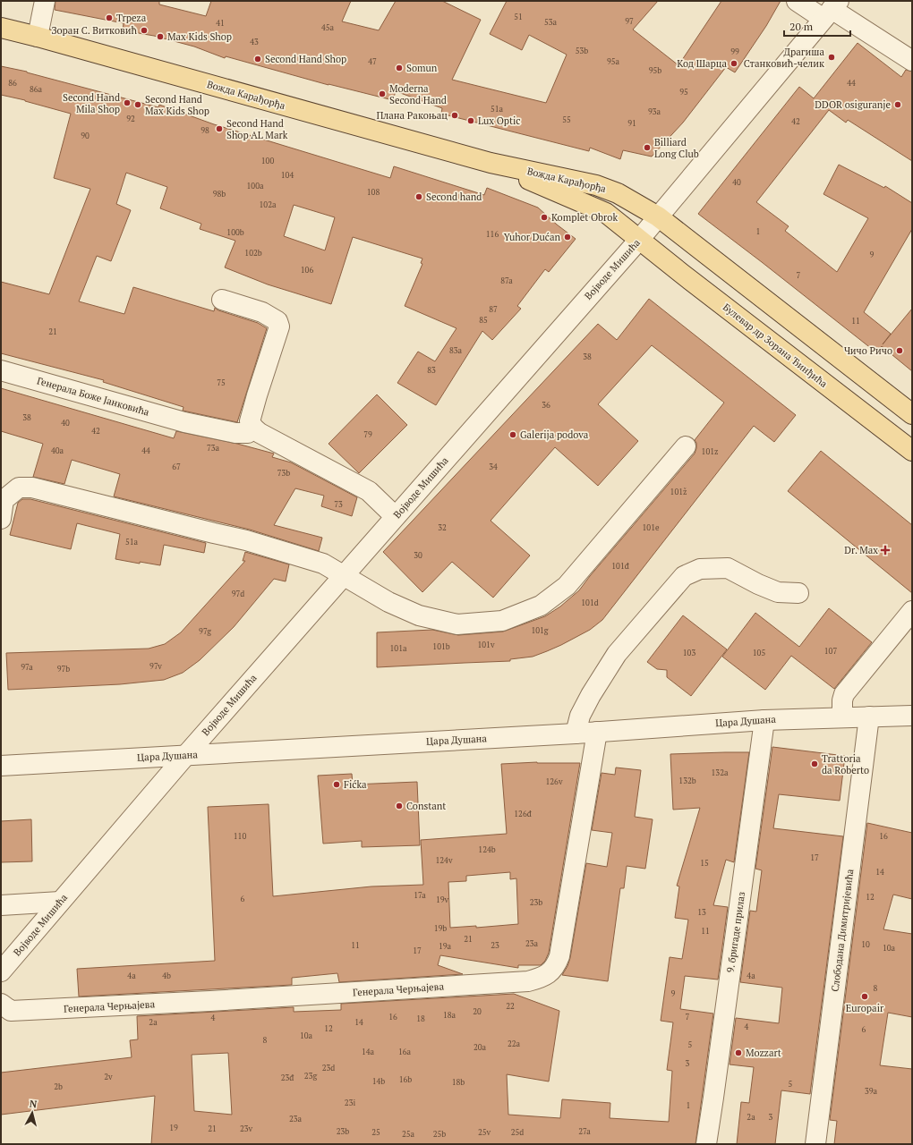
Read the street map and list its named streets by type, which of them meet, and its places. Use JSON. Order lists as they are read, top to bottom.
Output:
{
  "streets": {
    "main road": ["Вожда Карађорђа", "Булевар др Зорана Ђинђића"],
    "street": [
      "Војводе Мишића",
      "Генерала Боже Јанковића",
      "Цара Душана",
      "Слободана Димитријевића",
      "9. бригаде прилаз",
      "Генерала Черњајева"
    ]
  },
  "crossings": [
    ["Вожда Карађорђа", "Војводе Мишића"],
    ["Вожда Карађорђа", "Булевар др Зорана Ђинђића"],
    ["Војводе Мишића", "Булевар др Зорана Ђинђића"],
    ["Војводе Мишића", "Цара Душана"],
    ["Цара Душана", "Слободана Димитријевића"],
    ["Цара Душана", "9. бригаде прилаз"],
    ["Цара Душана", "Генерала Черњајева"]
  ],
  "places": {
    "other": [
      "Trpeza",
      "Зоран С. Витковић",
      "Max Kids Shop",
      "Драгиша Станковић-челик",
      "Second Hand Shop",
      "Код Шарца",
      "Somun",
      "Moderna Second Hand",
      "Second Hand Mila Shop",
      "Second Hand Max Kids Shop",
      "DDOR osiguranje",
      "Плана Ракоњац",
      "Lux Optic",
      "Second Hand Shop AL Mark",
      "Billiard Long Club",
      "Second hand",
      "Komplet Obrok",
      "Yuhor Dućan",
      "Чичо Ричо",
      "Galerija podova",
      "Trattoria da Roberto",
      "Fićka",
      "Constant",
      "Europair",
      "Mozzart"
    ],
    "health": ["Dr. Max"]
  },
  "house_numbers": [
    "51",
    "97",
    "53a",
    "41",
    "45a",
    "43",
    "53b",
    "99",
    "47",
    "95a",
    "95b",
    "86",
    "44",
    "86a",
    "95",
    "51a",
    "93a",
    "92",
    "55",
    "42",
    "91",
    "98",
    "90",
    "100",
    "104",
    "40",
    "100a",
    "108",
    "98b",
    "102a",
    "1",
    "100b",
    "116",
    "102b",
    "9",
    "106",
    "7",
    "87a",
    "87",
    "85",
    "11",
    "21",
    "83a",
    "38",
    "83",
    "75",
    "36",
    "38",
    "40",
    "42",
    "79",
    "73a",
    "40a",
    "44",
    "101z",
    "67",
    "34",
    "73b",
    "101ž",
    "73",
    "32",
    "101e",
    "51a",
    "30",
    "101đ",
    "97d",
    "101d",
    "101g",
    "97g",
    "101v",
    "101b",
    "101a",
    "107",
    "103",
    "105",
    "97v",
    "97a",
    "97b",
    "132a",
    "132b",
    "126v",
    "126đ",
    "110",
    "16",
    "124b",
    "17",
    "124v",
    "15",
    "14",
    "17a",
    "12",
    "6",
    "19v",
    "23b",
    "13",
    "19b",
    "11",
    "21",
    "23a",
    "10",
    "11",
    "23",
    "19a",
    "10a",
    "17",
    "4a",
    "4b",
    "4a",
    "8",
    "9",
    "22",
    "20",
    "18a",
    "16",
    "7",
    "4",
    "18",
    "2a",
    "14",
    "4",
    "12",
    "6",
    "10a",
    "8",
    "22a",
    "5",
    "20a",
    "14a",
    "16a",
    "3",
    "23d",
    "23g",
    "2v",
    "23đ",
    "16b",
    "14b",
    "18b",
    "5",
    "2b",
    "39a",
    "23i",
    "1",
    "2a",
    "3",
    "23a",
    "19",
    "21",
    "23v",
    "23b",
    "27a",
    "25",
    "25v",
    "25d",
    "25a",
    "25b"
  ],
  "scale_bar": "20 m",
  "north": "top"
}
